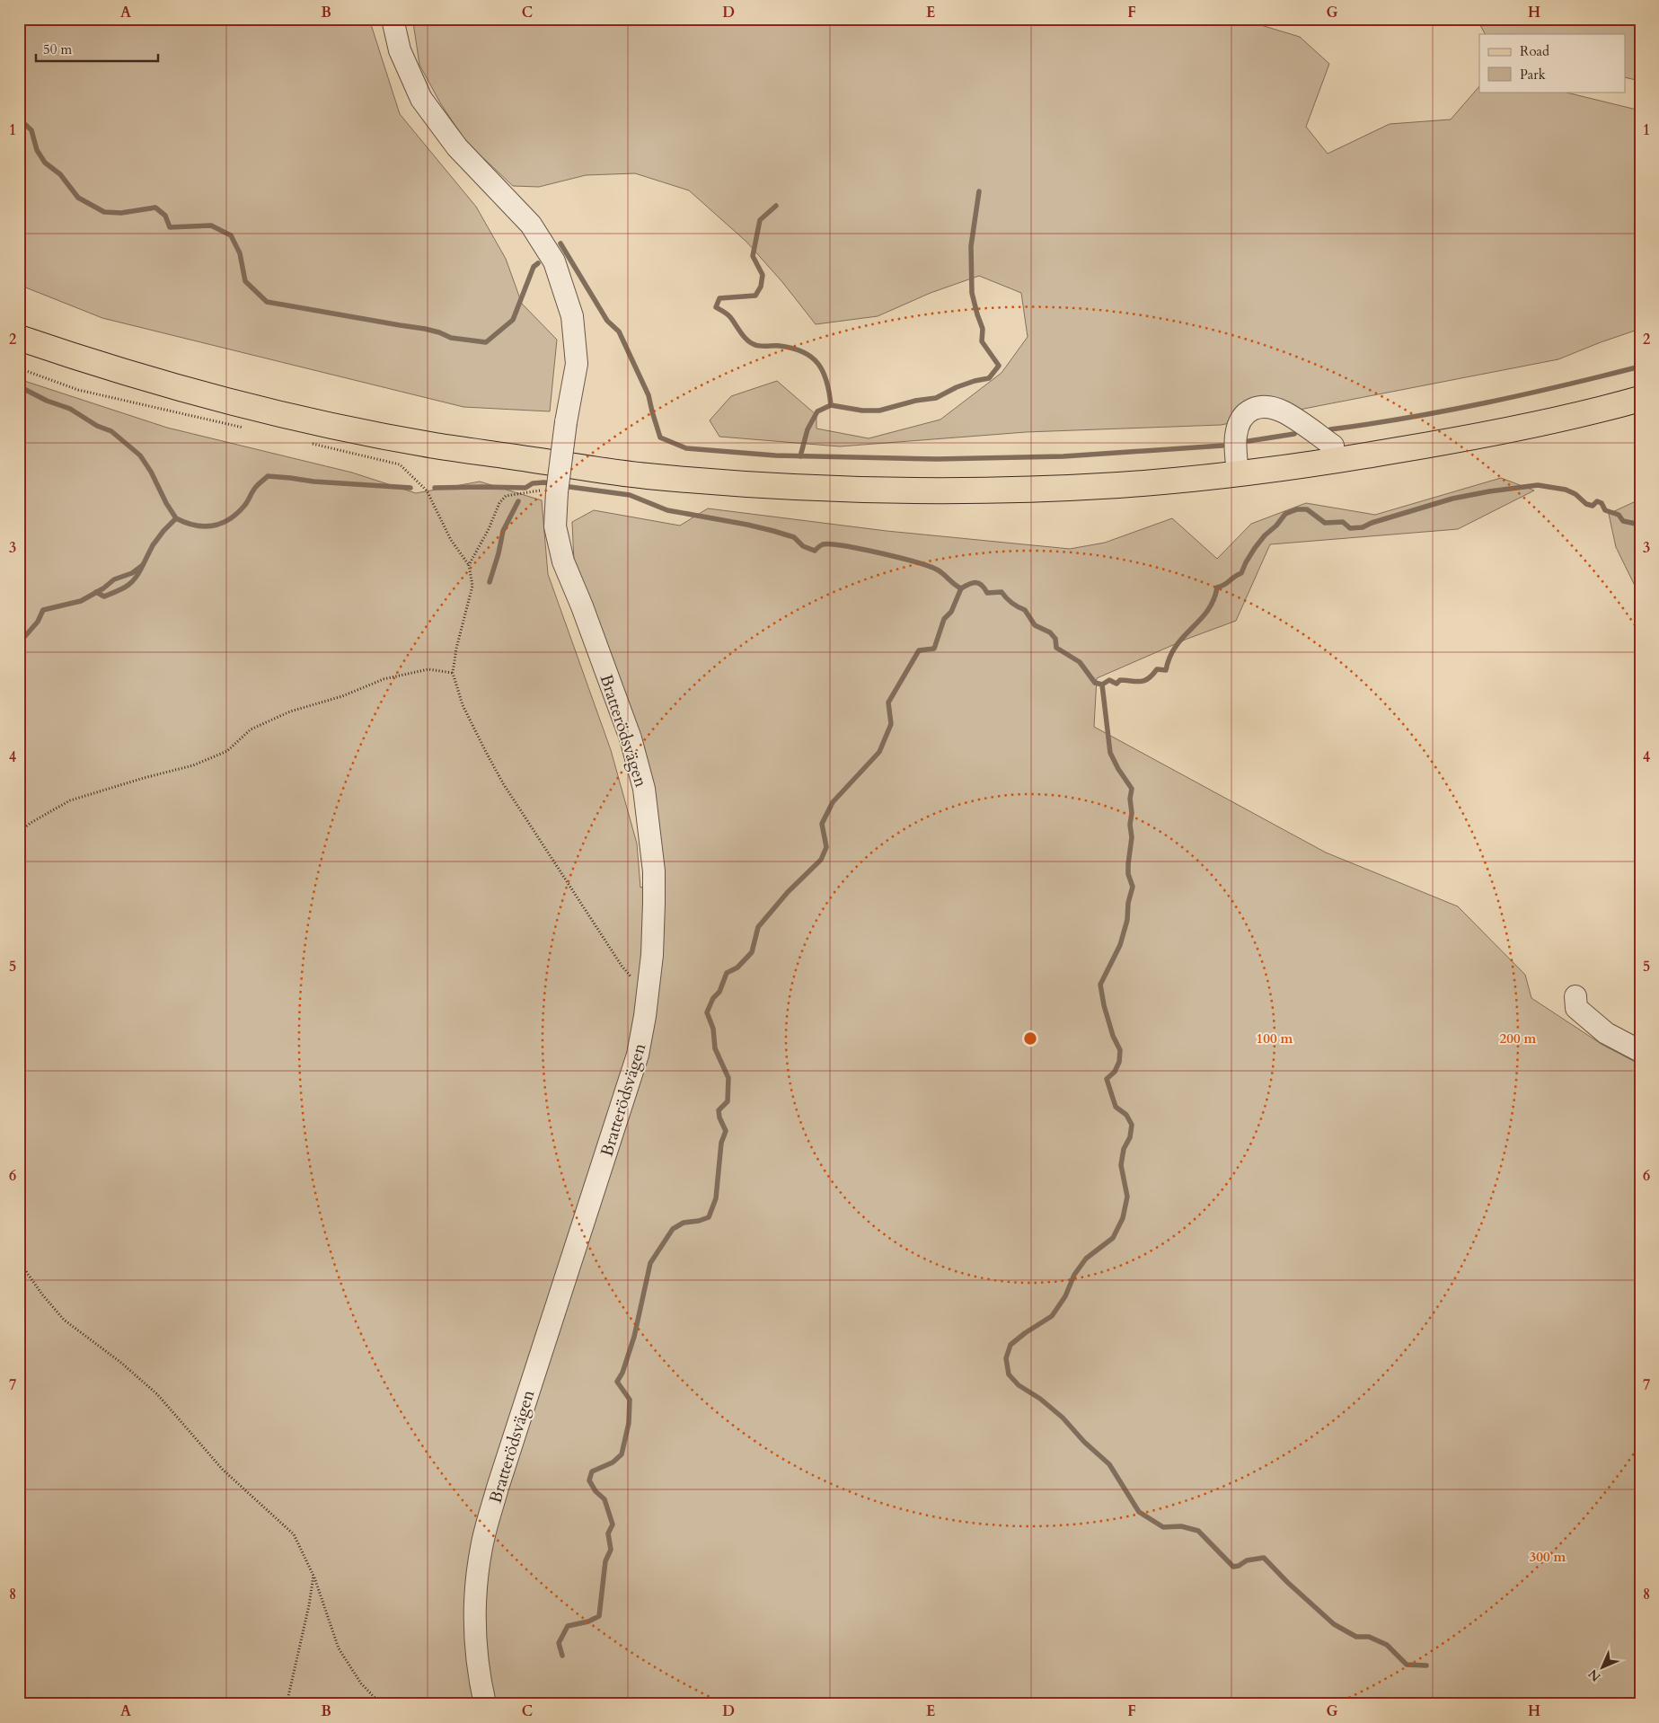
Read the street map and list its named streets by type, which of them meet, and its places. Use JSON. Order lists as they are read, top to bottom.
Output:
{
  "streets": {
    "street": ["Bratterödsvägen"]
  },
  "legend": ["Road", "Park"],
  "scale_bar": "50 m",
  "north": "bottom left",
  "grid": {
    "columns": [
      "A",
      "B",
      "C",
      "D",
      "E",
      "F",
      "G",
      "H"
    ],
    "rows": [
      "1",
      "2",
      "3",
      "4",
      "5",
      "6",
      "7",
      "8"
    ]
  },
  "rings": ["100 m", "200 m", "300 m"]
}
